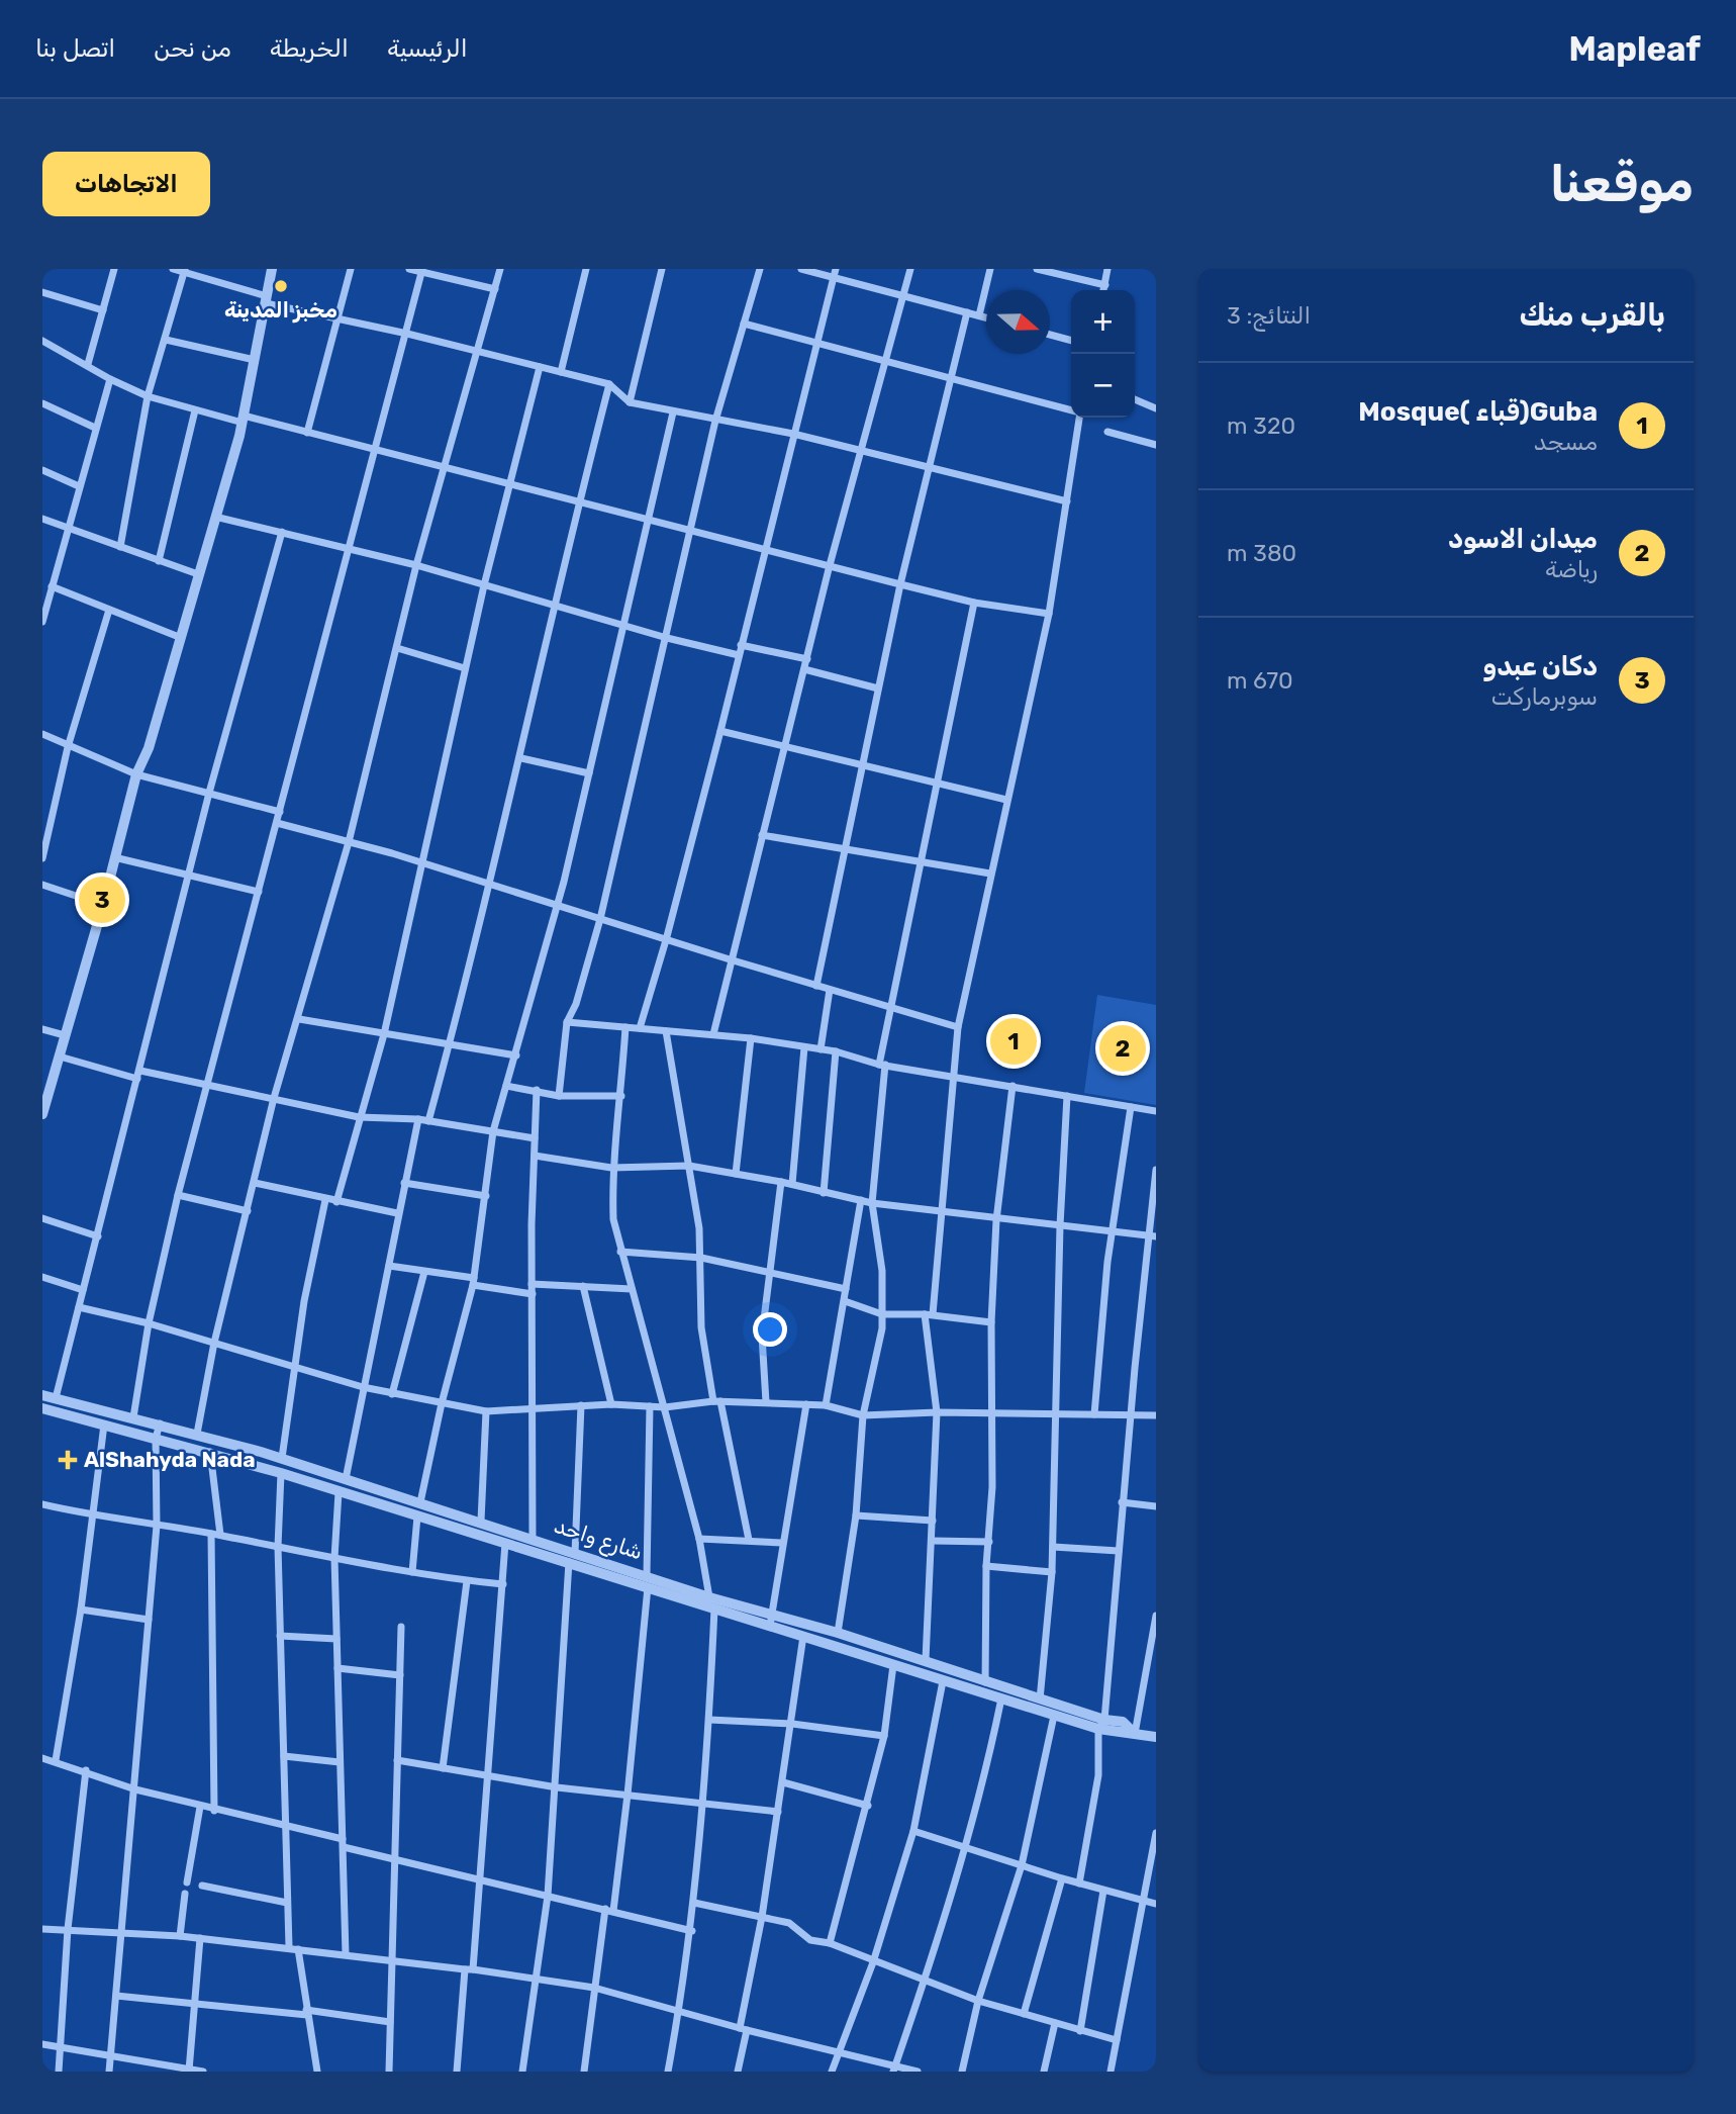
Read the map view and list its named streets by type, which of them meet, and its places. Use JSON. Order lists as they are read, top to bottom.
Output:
{
  "streets": {
    "street": ["شارع واحد"]
  },
  "places": {
    "other": ["مخبز المدينة"],
    "health": ["AlShahyda Nada"]
  },
  "north": "right",
  "page": {
    "header": "Mapleaf",
    "nav": [
      "الرئيسية",
      "الخريطة",
      "من نحن",
      "اتصل بنا"
    ],
    "buttons": "الاتجاهات",
    "title": "موقعنا",
    "heading": ["بالقرب منك", "النتائج: 3"],
    "map_buttons": ["+", "−"],
    "list": [
      {
        "mark": "1",
        "name": "Guba(قباء )Mosque",
        "note": "مسجد",
        "value": "320 m"
      },
      {
        "mark": "2",
        "name": "ميدان الاسود",
        "note": "رياضة",
        "value": "380 m"
      },
      {
        "mark": "3",
        "name": "دكان عبدو",
        "note": "سوبرماركت",
        "value": "670 m"
      }
    ],
    "pins": ["3", "1", "2"]
  }
}
